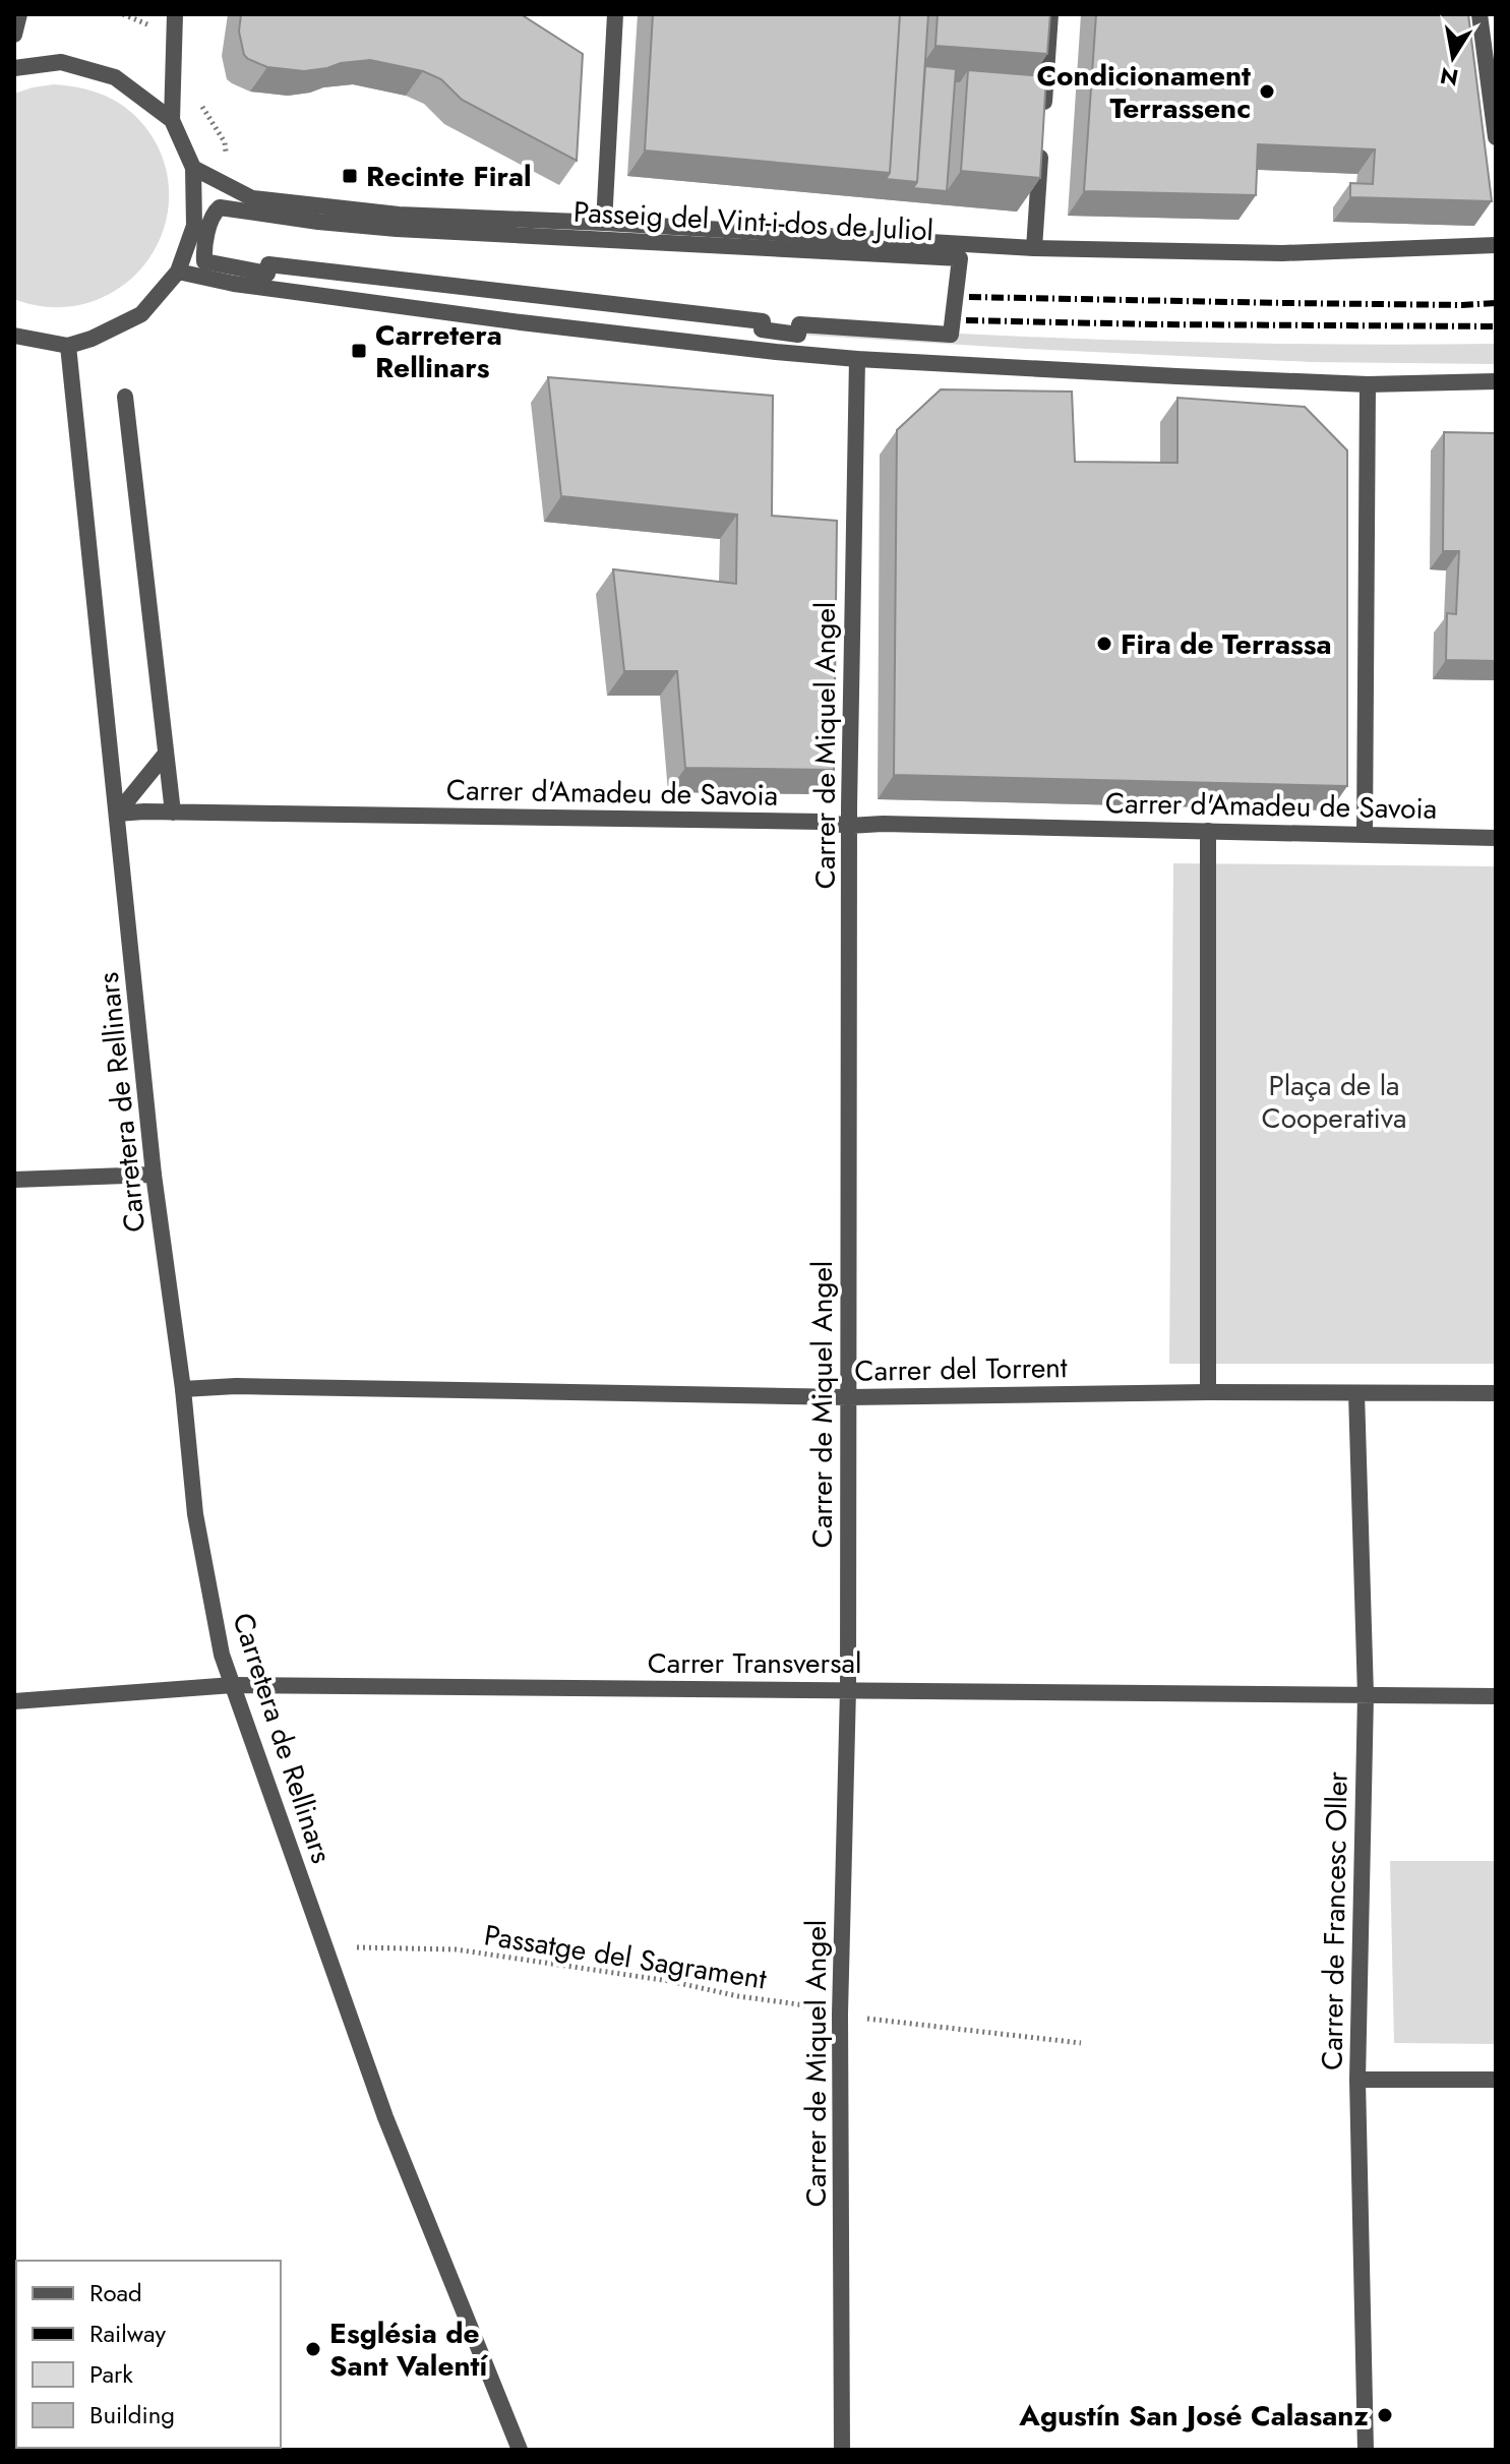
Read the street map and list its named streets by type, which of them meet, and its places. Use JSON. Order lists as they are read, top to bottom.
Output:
{
  "streets": {
    "street": [
      "Passeig del Vint-i-dos de Juliol",
      "Carrer de Miquel Angel",
      "Carrer d'Amadeu de Savoia",
      "Carretera de Rellinars",
      "Carrer del Torrent",
      "Carrer Transversal",
      "Carrer de Francesc Oller"
    ],
    "path": ["Passatge del Sagrament"]
  },
  "crossings": [
    ["Carrer de Miquel Angel", "Carrer d'Amadeu de Savoia"],
    ["Carrer de Miquel Angel", "Carrer del Torrent"],
    ["Carrer de Miquel Angel", "Carrer Transversal"],
    ["Carrer de Miquel Angel", "Passatge del Sagrament"],
    ["Carrer d'Amadeu de Savoia", "Carretera de Rellinars"],
    ["Carretera de Rellinars", "Carrer del Torrent"],
    ["Carretera de Rellinars", "Carrer Transversal"],
    ["Carrer del Torrent", "Carrer de Francesc Oller"],
    ["Carrer Transversal", "Carrer de Francesc Oller"]
  ],
  "parks": ["Plaça de la Cooperativa"],
  "places": {
    "other": [
      "Condicionament Terrassenc",
      "Fira de Terrassa",
      "Església de Sant Valentí",
      "Agustín San José Calasanz"
    ],
    "transit": ["Recinte Firal", "Carretera Rellinars"]
  },
  "legend": [
    "Road",
    "Railway",
    "Park",
    "Building"
  ],
  "north": "bottom"
}
